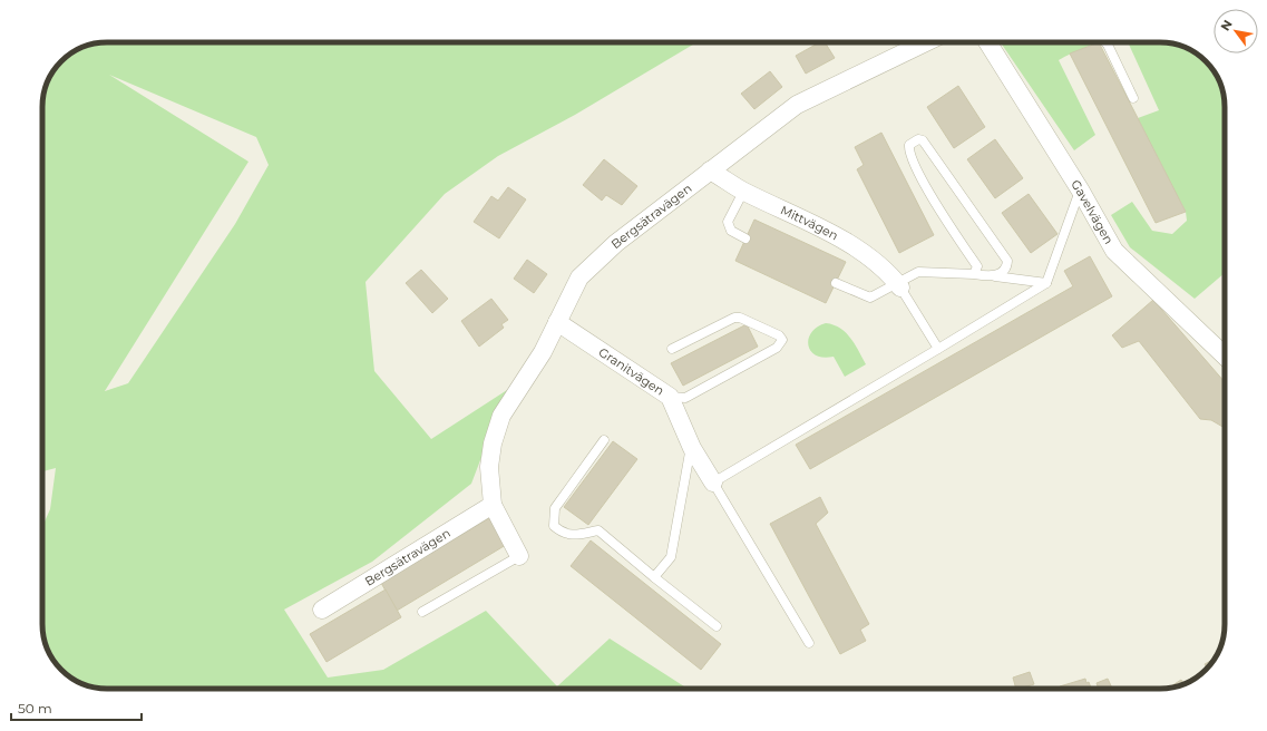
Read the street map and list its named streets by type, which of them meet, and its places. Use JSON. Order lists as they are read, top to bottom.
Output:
{
  "streets": {
    "street": [
      "Gavelvägen",
      "Bergsätravägen",
      "Mittvägen",
      "Granitvägen"
    ]
  },
  "crossings": [
    ["Bergsätravägen", "Mittvägen"],
    ["Bergsätravägen", "Granitvägen"]
  ],
  "scale_bar": "50 m",
  "north": "top left"
}
